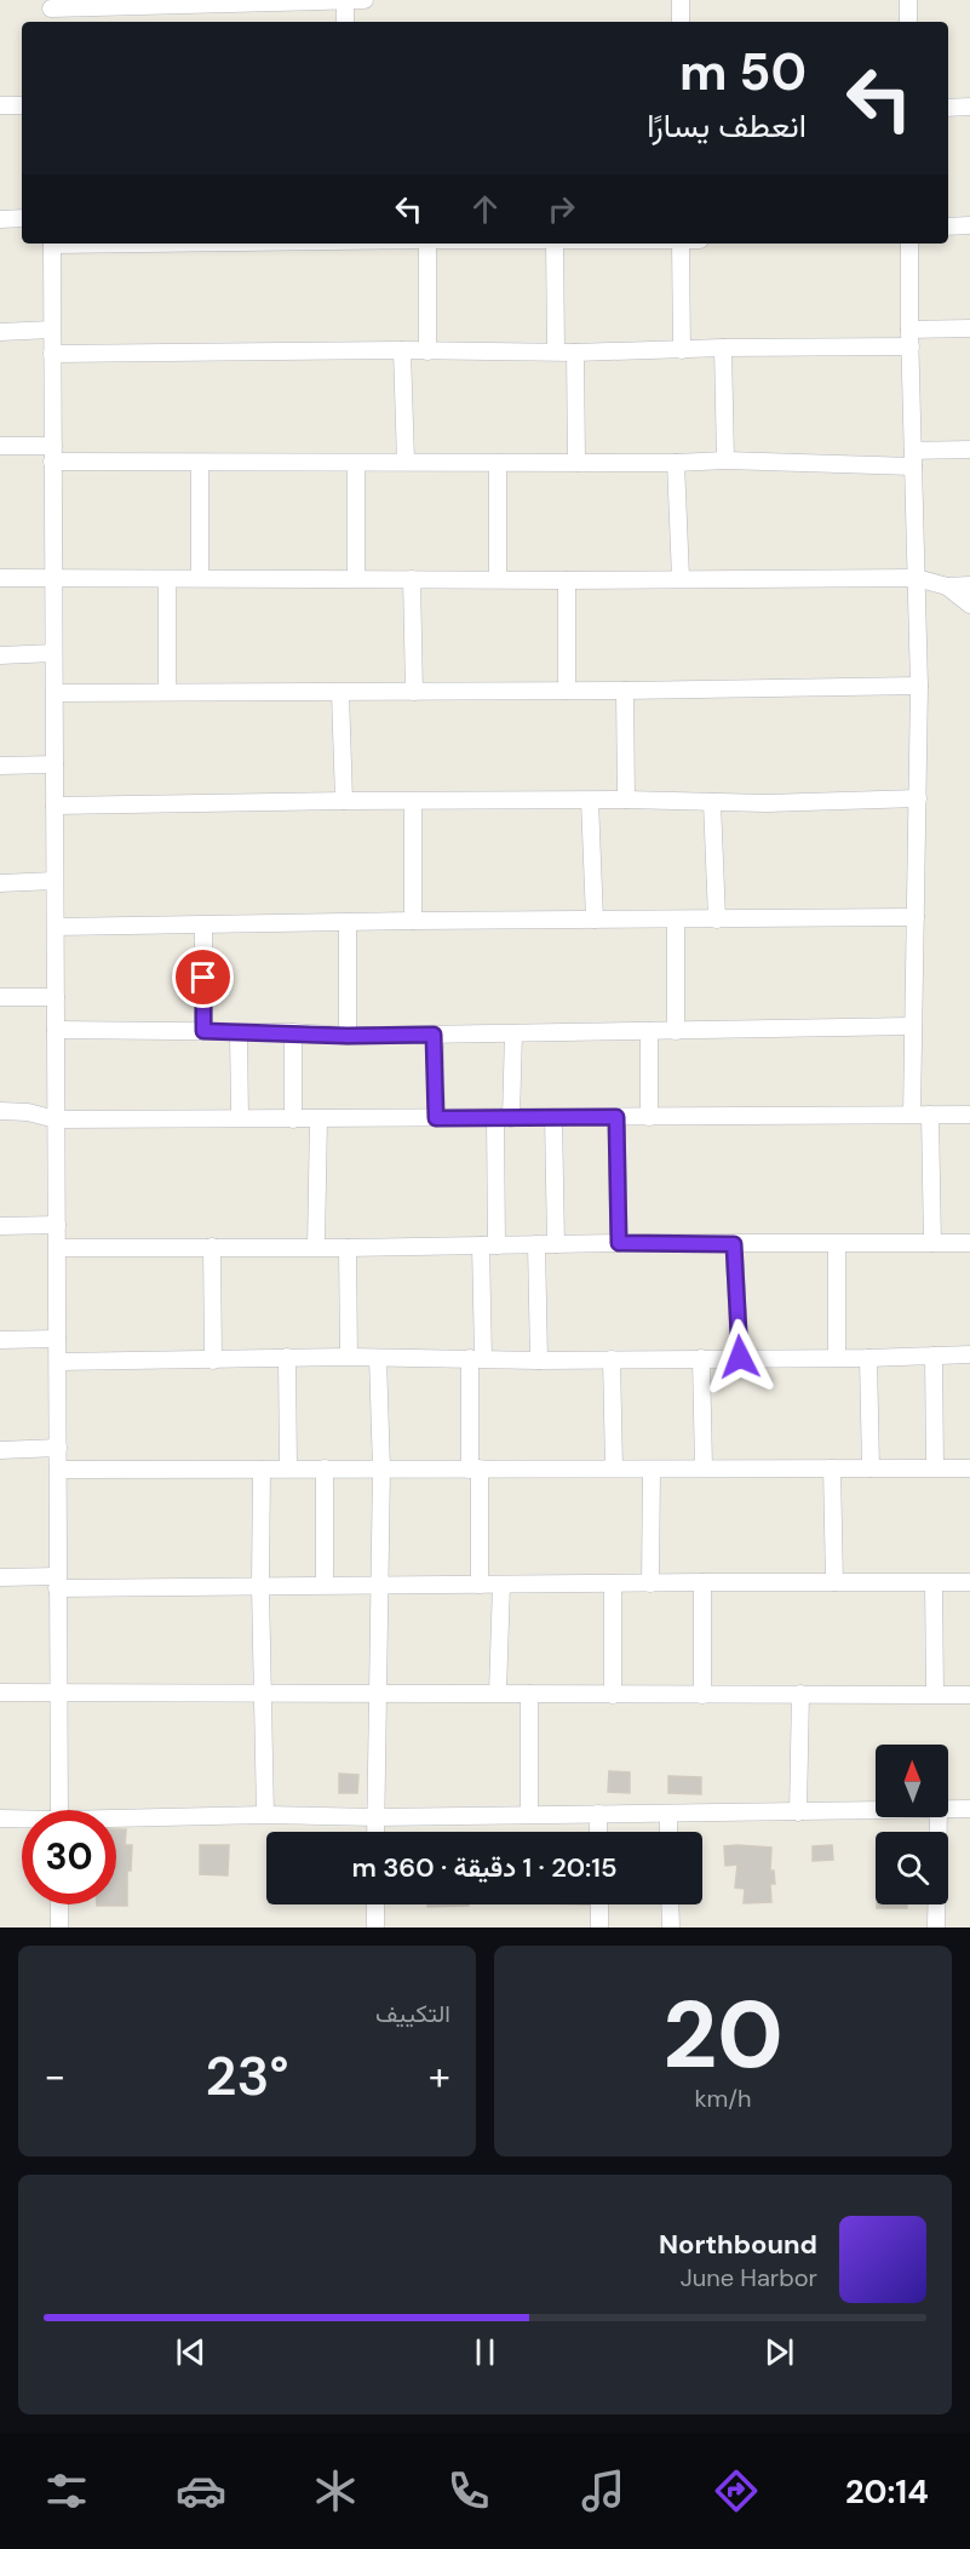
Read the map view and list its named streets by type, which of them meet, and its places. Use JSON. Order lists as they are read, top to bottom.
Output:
{
  "north": "top",
  "page": {
    "turn": ["50 m", "انعطف يسارًا"],
    "limit": "30",
    "trip": "20:15 · 1 دقيقة · 360 m",
    "tile": [
      ["20", "km/h"],
      "التكييف"
    ],
    "heat": ["−", "23°", "+"],
    "song": ["Northbound", "June Harbor"],
    "tabs": "20:14"
  }
}
